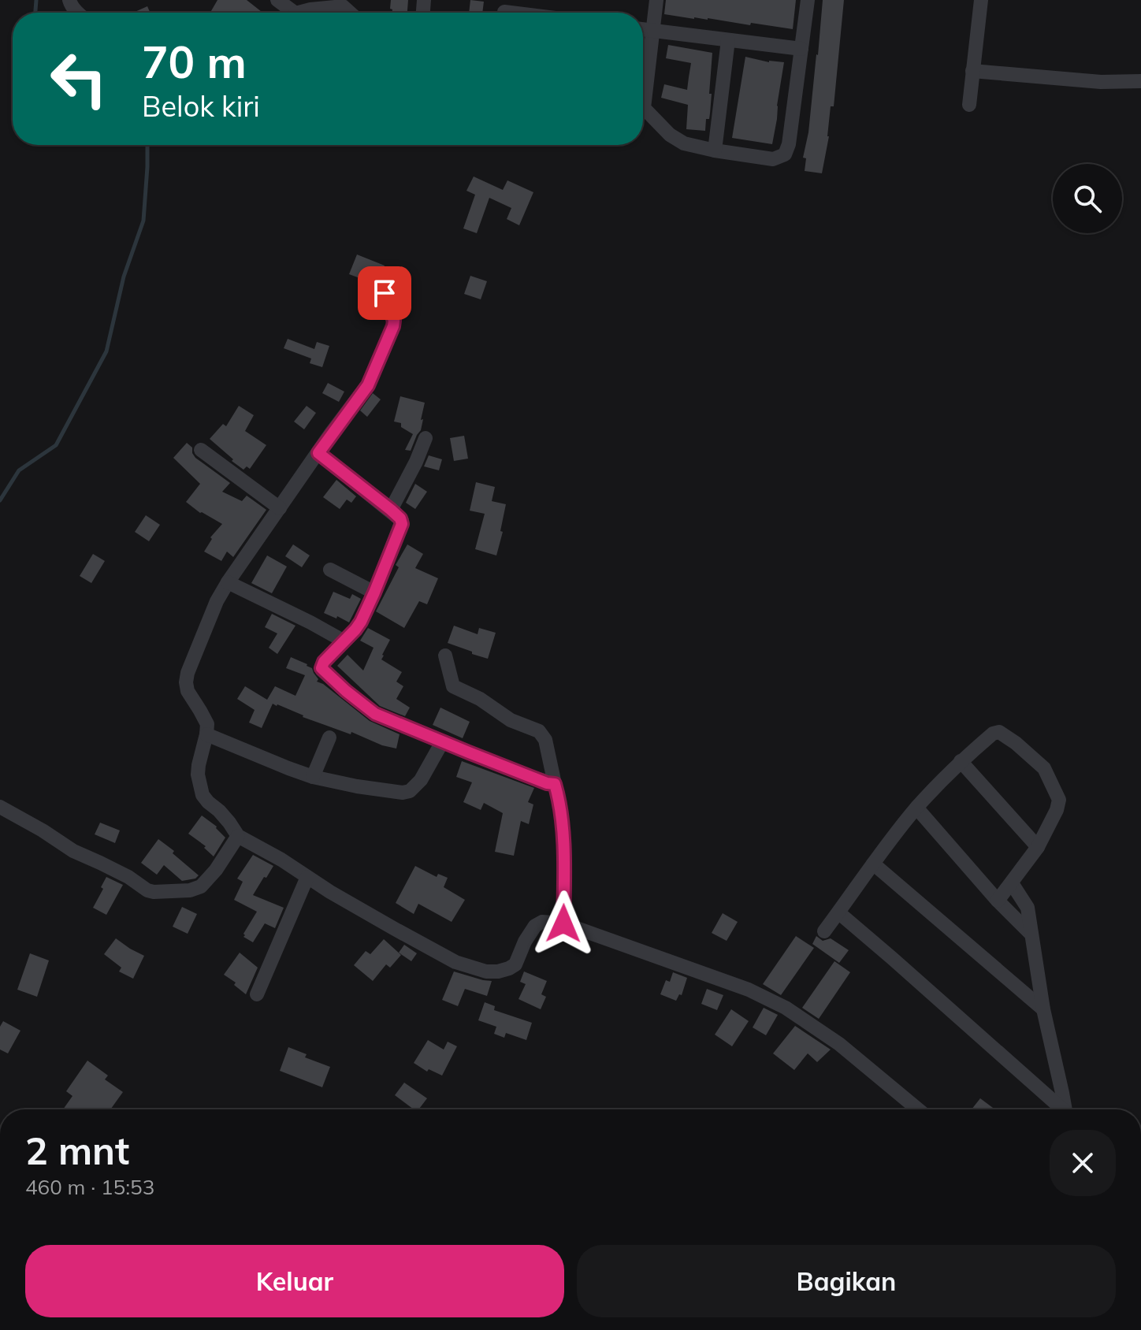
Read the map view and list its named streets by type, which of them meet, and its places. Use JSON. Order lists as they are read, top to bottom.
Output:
{
  "page": {
    "turn": ["70 m", "Belok kiri"],
    "heading": ["2 mnt", "460 m · 15:53"],
    "buttons": ["Keluar", "Bagikan"]
  }
}
